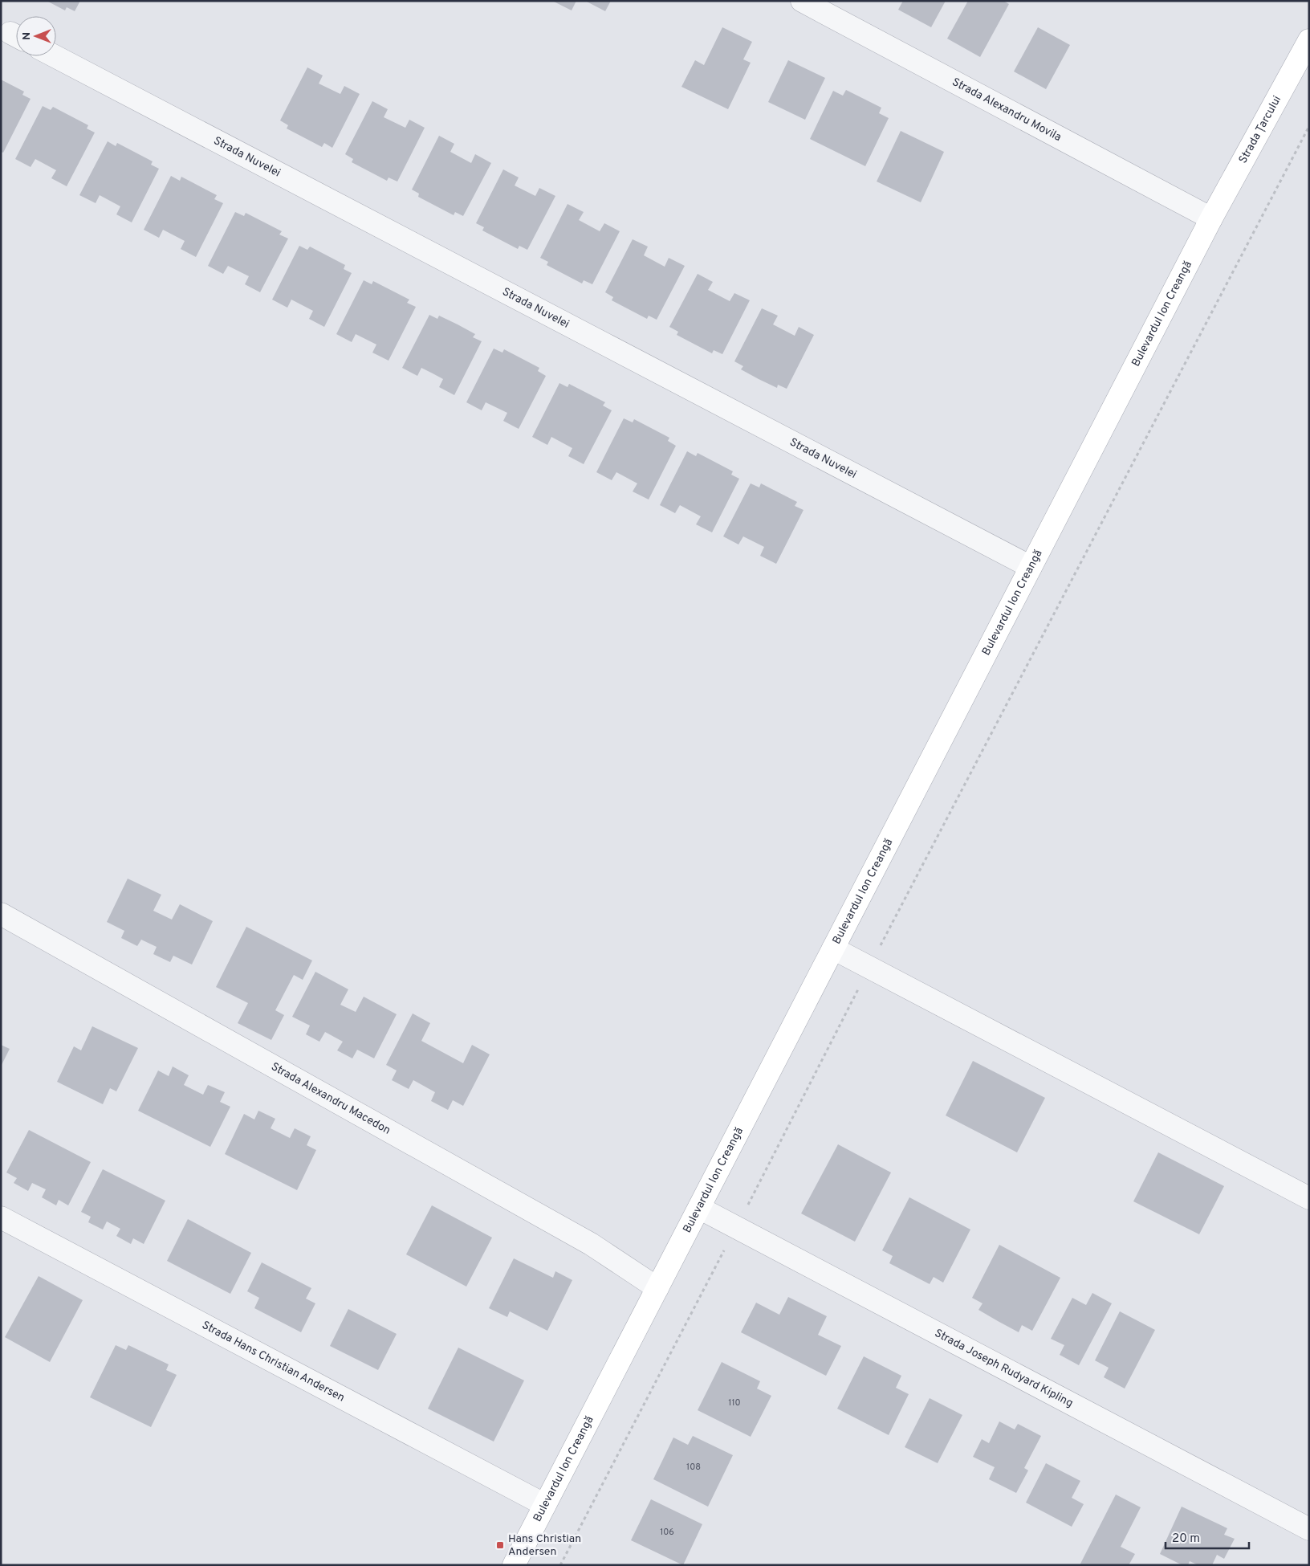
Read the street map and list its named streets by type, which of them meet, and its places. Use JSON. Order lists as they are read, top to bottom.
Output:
{
  "streets": {
    "street": [
      "Strada Alexandru Movila",
      "Strada Țarcului",
      "Strada Nuvelei",
      "Bulevardul Ion Creangă",
      "Strada Alexandru Macedon",
      "Strada Hans Christian Andersen",
      "Strada Joseph Rudyard Kipling"
    ]
  },
  "crossings": [
    ["Strada Alexandru Movila", "Strada Țarcului"],
    ["Strada Alexandru Movila", "Bulevardul Ion Creangă"],
    ["Strada Țarcului", "Bulevardul Ion Creangă"],
    ["Strada Nuvelei", "Bulevardul Ion Creangă"],
    ["Bulevardul Ion Creangă", "Strada Alexandru Macedon"],
    ["Bulevardul Ion Creangă", "Strada Hans Christian Andersen"],
    ["Bulevardul Ion Creangă", "Strada Joseph Rudyard Kipling"]
  ],
  "places": {
    "transit": ["Hans Christian Andersen"]
  },
  "house_numbers": ["110", "108", "106"],
  "scale_bar": "20 m",
  "north": "left"
}
